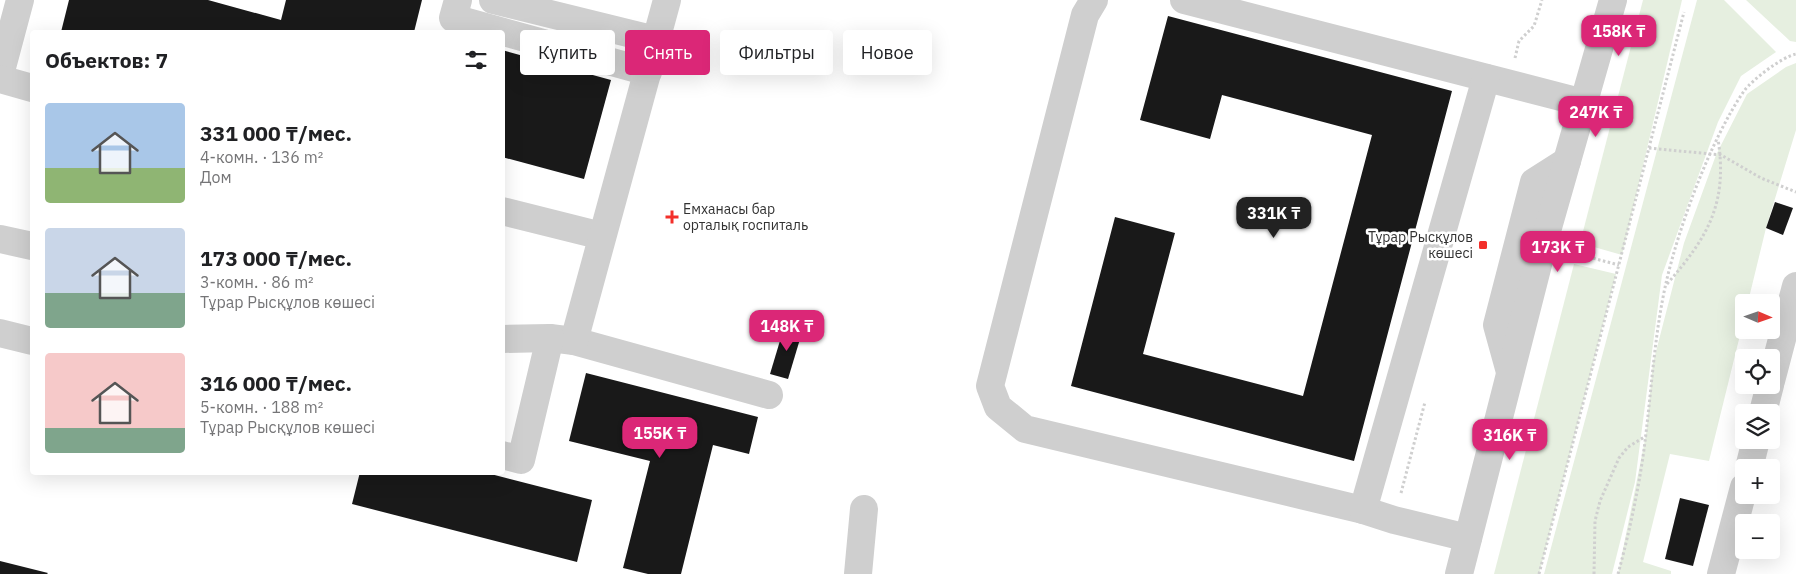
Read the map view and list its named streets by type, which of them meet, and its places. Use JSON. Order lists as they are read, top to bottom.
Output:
{
  "places": {
    "health": ["Емханасы бар орталық госпиталь"],
    "transit": ["Тұрар Рысқұлов көшесі"]
  },
  "north": "right",
  "page": {
    "price": [
      "158K ₸",
      "247K ₸",
      "331K ₸",
      "173K ₸",
      "148K ₸",
      "155K ₸",
      "316K ₸"
    ],
    "chip": [
      "Купить",
      "Снять",
      "Фильтры",
      "Новое"
    ],
    "heading": "Объектов: 7",
    "list": [
      {
        "name": "331 000 ₸/мес.",
        "note": "4-комн. · 136 m² · Дом"
      },
      {
        "name": "173 000 ₸/мес.",
        "note": "3-комн. · 86 m² · Тұрар Рысқұлов көшесі"
      },
      {
        "name": "316 000 ₸/мес.",
        "note": "5-комн. · 188 m² · Тұрар Рысқұлов көшесі"
      }
    ],
    "map_buttons": ["+", "−"]
  }
}
